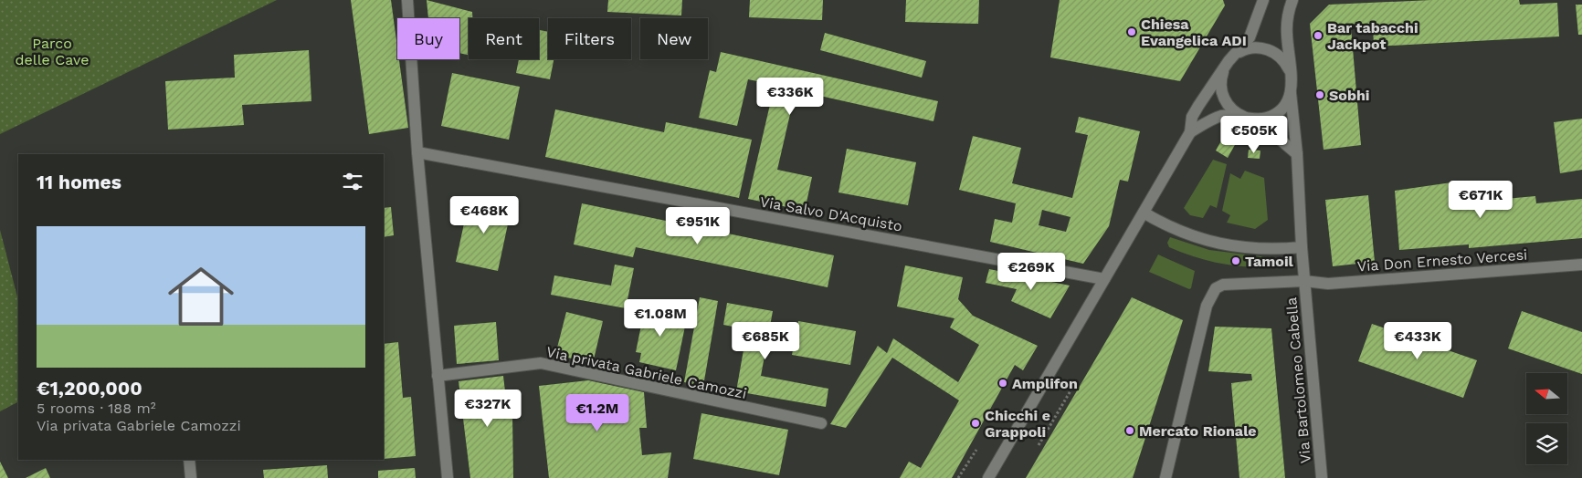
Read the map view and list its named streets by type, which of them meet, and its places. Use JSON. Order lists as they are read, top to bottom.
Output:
{
  "streets": {
    "street": [
      "Via Salvo D'Acquisto",
      "Via Don Ernesto Vercesi",
      "Via privata Gabriele Camozzi",
      "Via Bartolomeo Cabella"
    ]
  },
  "crossings": [
    ["Via Don Ernesto Vercesi", "Via Bartolomeo Cabella"]
  ],
  "parks": ["Parco delle Cave"],
  "places": [
    "Chiesa Evangelica ADI",
    "Bar tabacchi Jackpot",
    "Sobhi",
    "Tamoil",
    "Amplifon",
    "Chicchi e Grappoli",
    "Mercato Rionale"
  ],
  "north": "left",
  "page": {
    "chip": [
      "Buy",
      "Rent",
      "Filters",
      "New"
    ],
    "price": [
      "€336K",
      "€505K",
      "€671K",
      "€468K",
      "€951K",
      "€269K",
      "€1.08M",
      "€685K",
      "€433K",
      "€327K",
      "€1.2M"
    ],
    "heading": "11 homes",
    "list": [
      {
        "name": "€1,200,000",
        "note": "5 rooms · 188 m² · Via privata Gabriele Camozzi"
      }
    ]
  }
}
